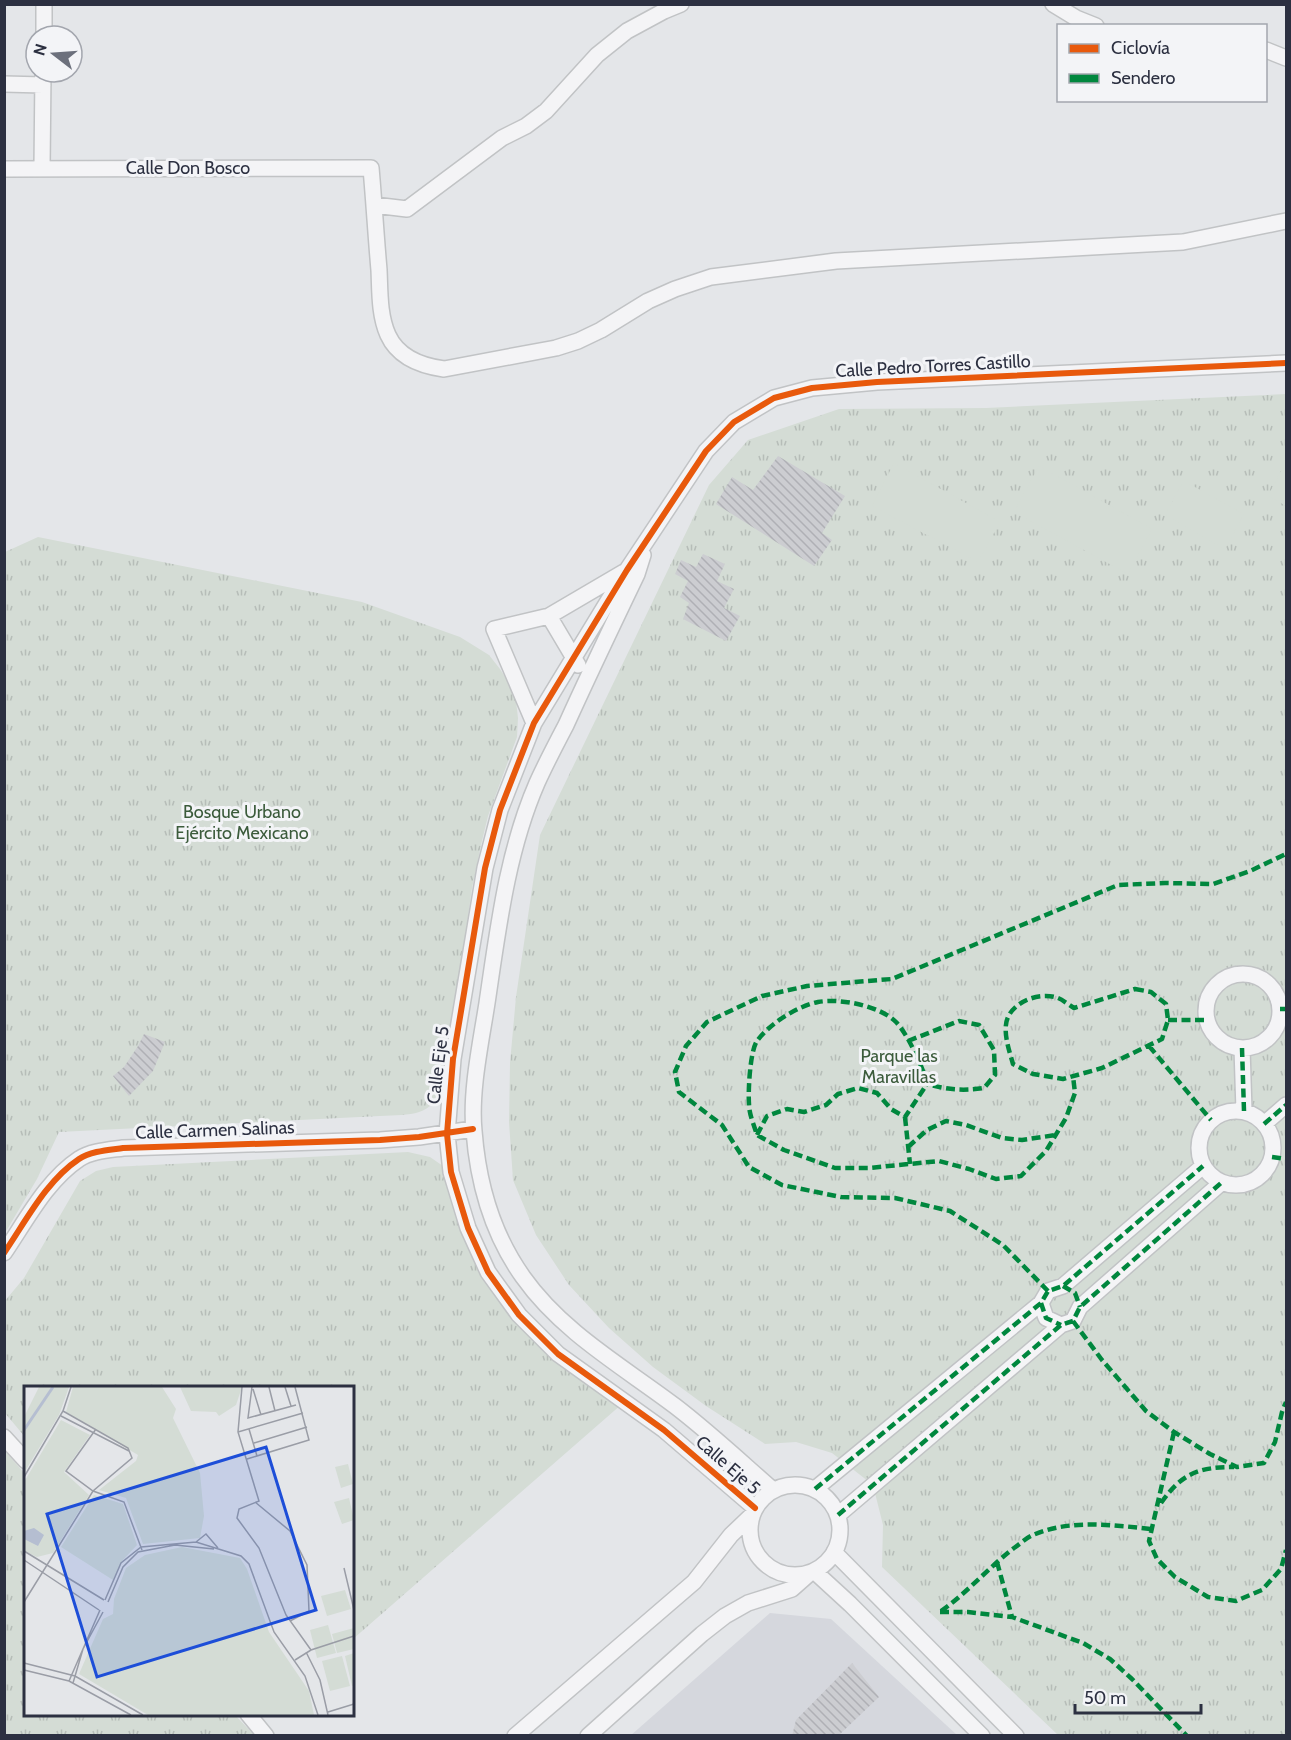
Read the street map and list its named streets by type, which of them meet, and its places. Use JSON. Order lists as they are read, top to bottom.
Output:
{
  "streets": {
    "street": [
      "Calle Don Bosco",
      "Calle Pedro Torres Castillo",
      "Calle Eje 5",
      "Calle Carmen Salinas"
    ]
  },
  "crossings": [
    ["Calle Pedro Torres Castillo", "Calle Eje 5"],
    ["Calle Eje 5", "Calle Carmen Salinas"]
  ],
  "parks": ["Bosque Urbano Ejército Mexicano", "Parque las Maravillas"],
  "legend": ["Ciclovía", "Sendero"],
  "scale_bar": "50 m",
  "north": "left"
}
